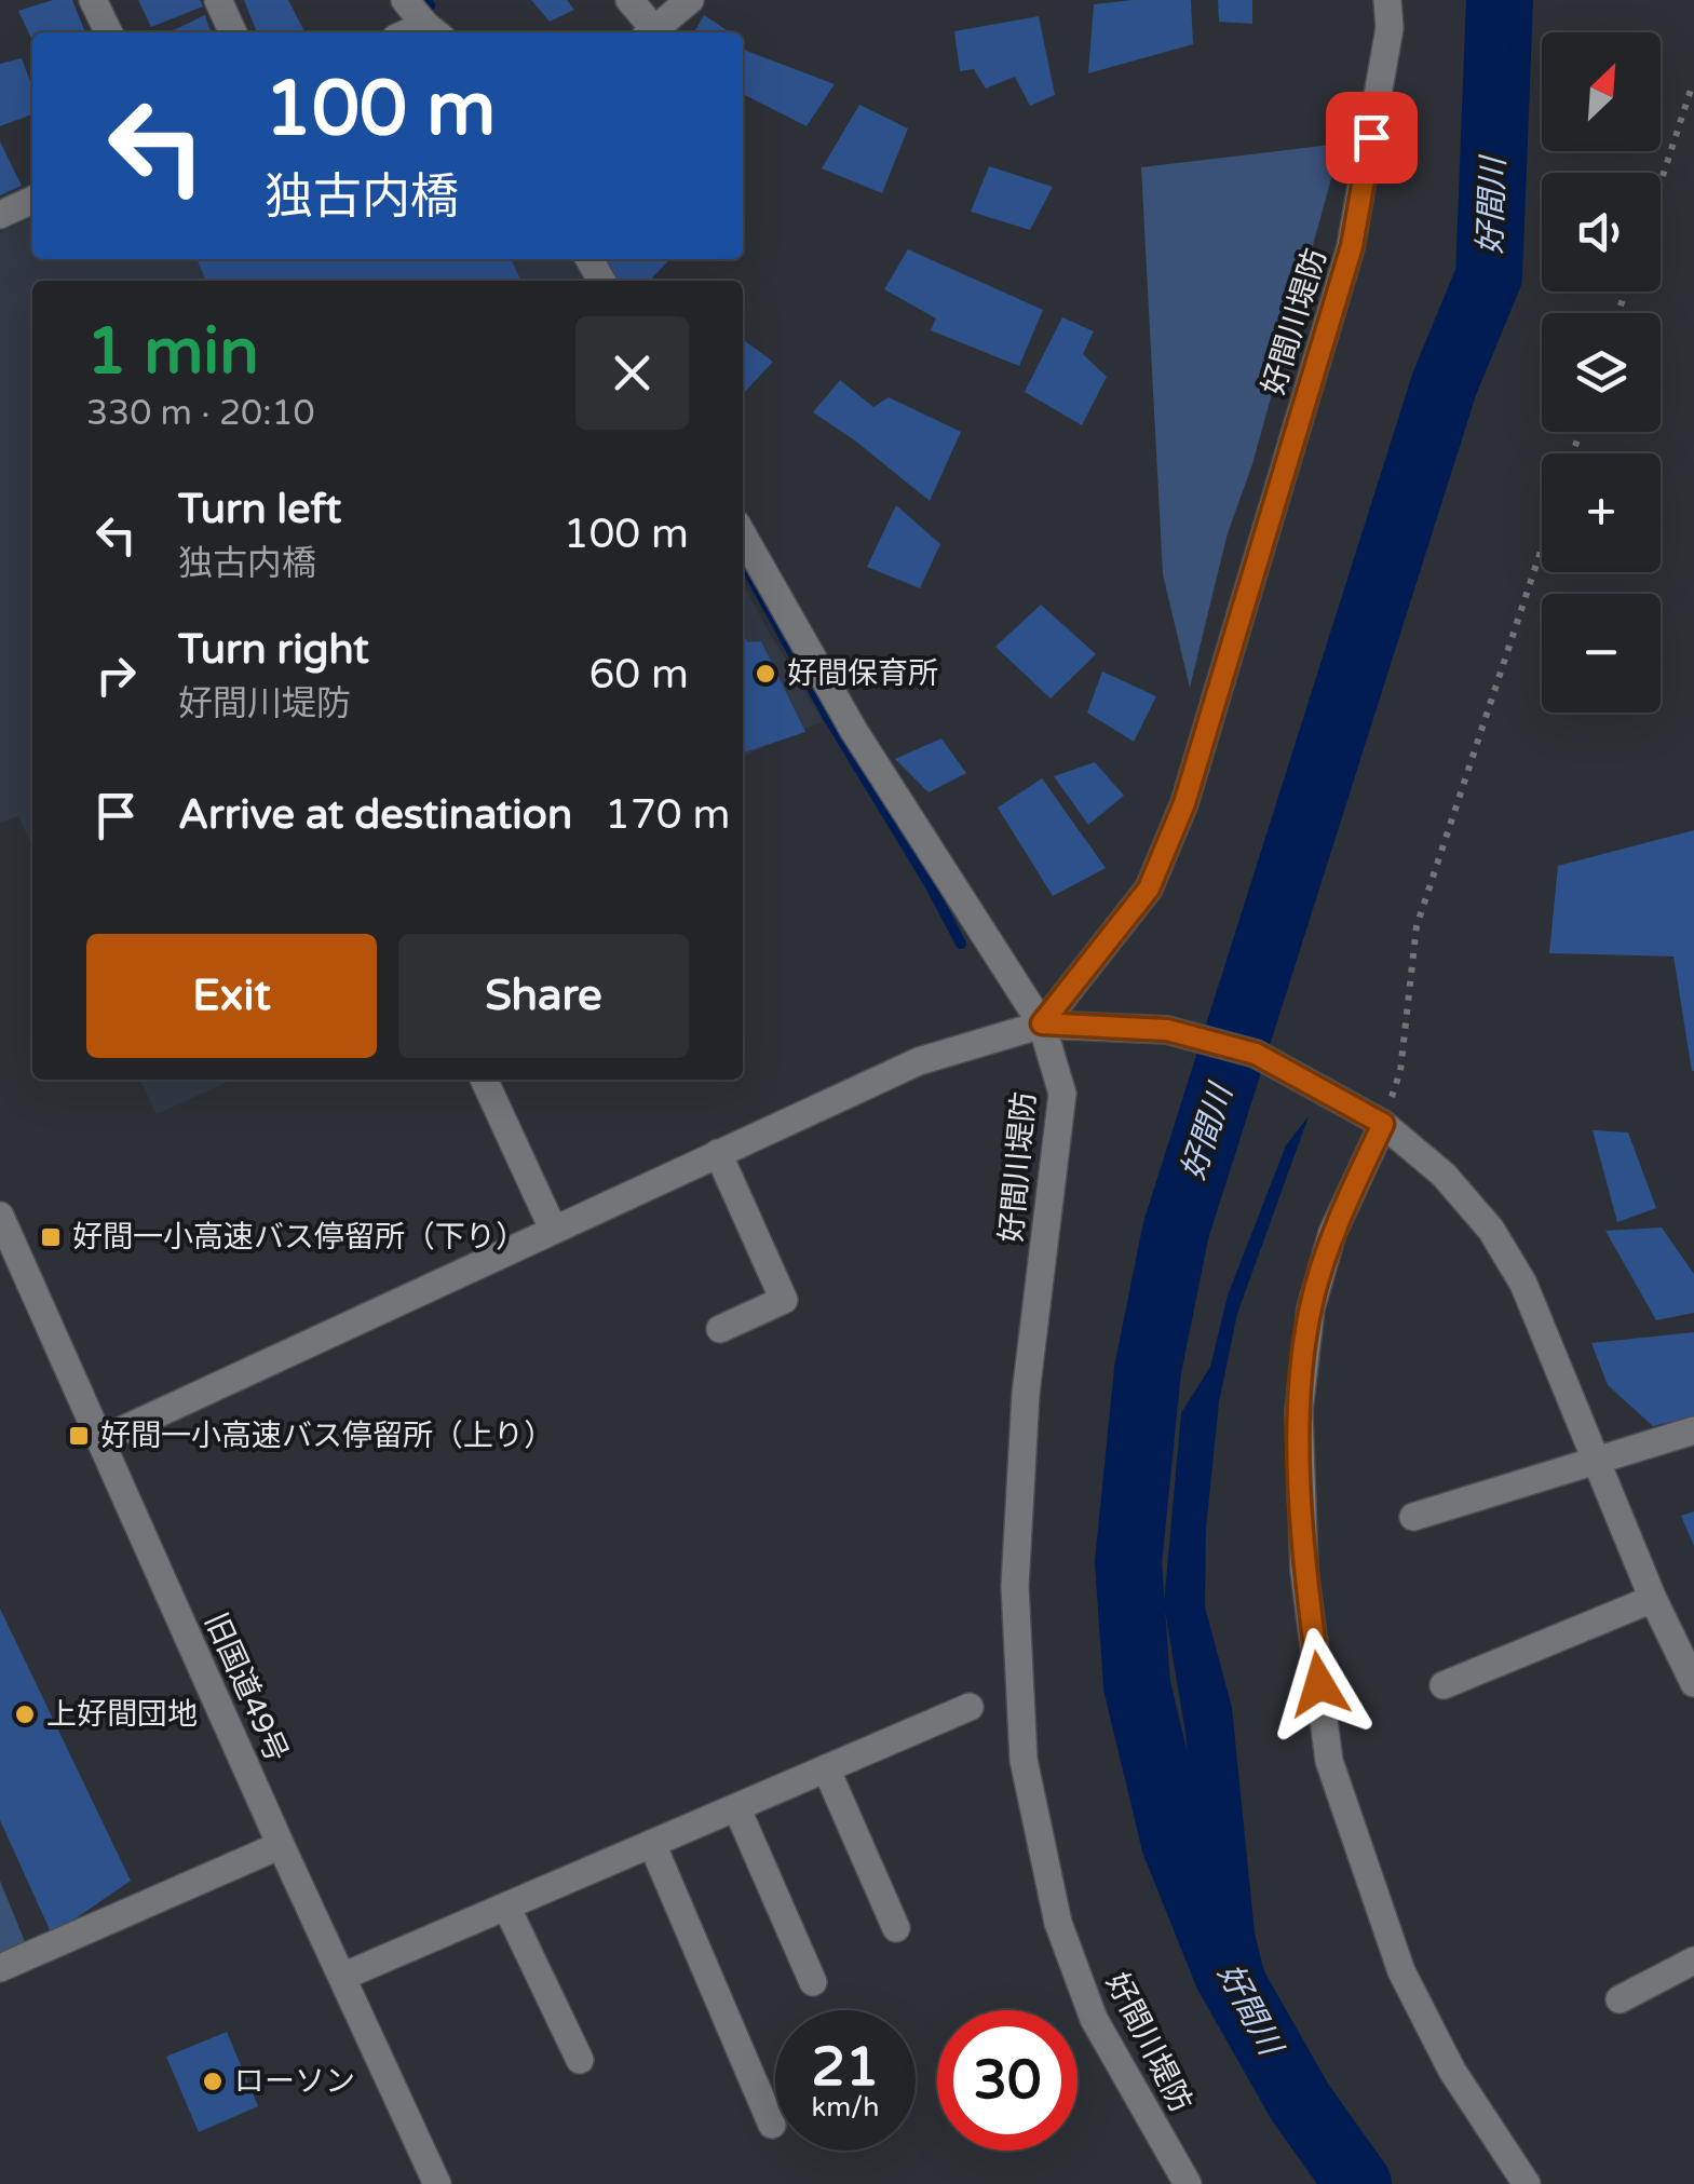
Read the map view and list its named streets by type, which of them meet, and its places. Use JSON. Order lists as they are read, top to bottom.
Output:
{
  "streets": {
    "street": ["好間川堤防", "旧国道49号"]
  },
  "water": ["好間川"],
  "places": {
    "other": ["好間保育所", "上好間団地", "ローソン"],
    "transit": ["好間一小高速バス停留所（下り）", "好間一小高速バス停留所（上り）"]
  },
  "north": "top right",
  "page": {
    "map_buttons": ["+", "−"],
    "turn": ["100 m", "独古内橋"],
    "heading": ["1 min", "330 m · 20:10"],
    "list": [
      {
        "name": "Turn left",
        "note": "独古内橋",
        "value": "100 m"
      },
      {
        "name": "Turn right",
        "note": "好間川堤防",
        "value": "60 m"
      },
      {
        "name": "Arrive at destination",
        "value": "170 m"
      }
    ],
    "buttons": ["Exit", "Share"],
    "speed": "21 km/h",
    "limit": "30"
  }
}
